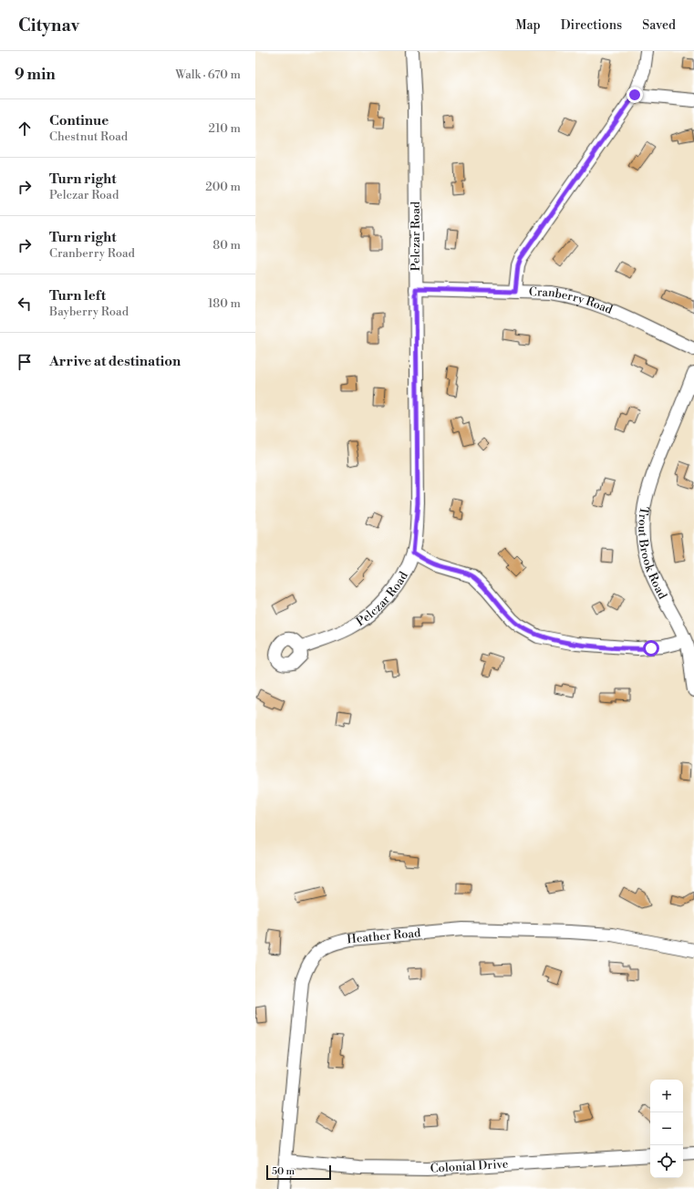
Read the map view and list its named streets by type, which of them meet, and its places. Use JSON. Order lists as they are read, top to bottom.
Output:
{
  "streets": {
    "street": [
      "Pelczar Road",
      "Cranberry Road",
      "Trout Brook Road",
      "Heather Road",
      "Colonial Drive"
    ]
  },
  "crossings": [
    ["Pelczar Road", "Cranberry Road"],
    ["Heather Road", "Colonial Drive"]
  ],
  "scale_bar": "50 m",
  "page": {
    "header": "Citynav",
    "nav": ["Map", "Directions", "Saved"],
    "heading": ["9 min", "Walk · 670 m"],
    "list": [
      ["Continue", "Chestnut Road", "210 m"],
      ["Turn right", "Pelczar Road", "200 m"],
      ["Turn right", "Cranberry Road", "80 m"],
      ["Turn left", "Bayberry Road", "180 m"],
      "Arrive at destination"
    ],
    "map_buttons": ["+", "−"],
    "scale": "50 m"
  }
}
